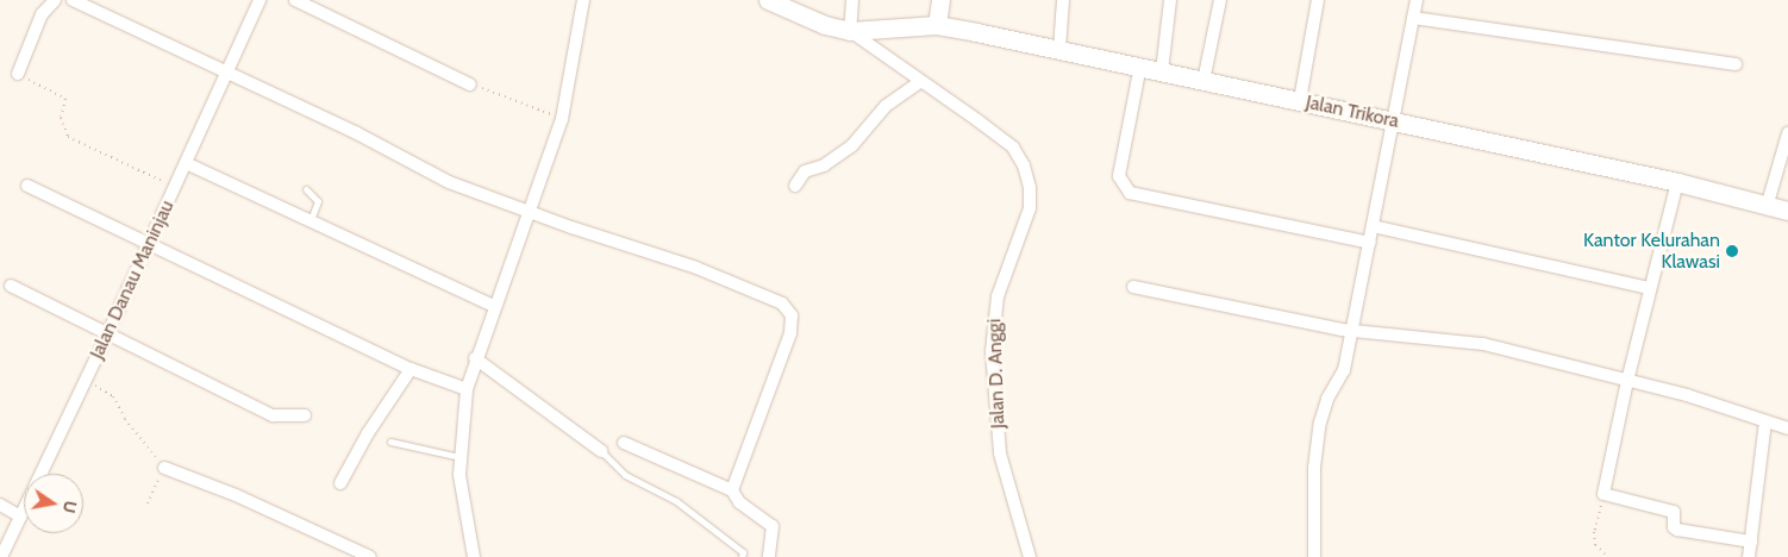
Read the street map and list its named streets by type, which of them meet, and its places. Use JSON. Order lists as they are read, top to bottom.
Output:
{
  "streets": {
    "street": ["Jalan Trikora", "Jalan Danau Maninjau", "Jalan D. Anggi"]
  },
  "crossings": [
    ["Jalan Trikora", "Jalan D. Anggi"]
  ],
  "places": ["Kantor Kelurahan Klawasi"],
  "north": "right"
}
